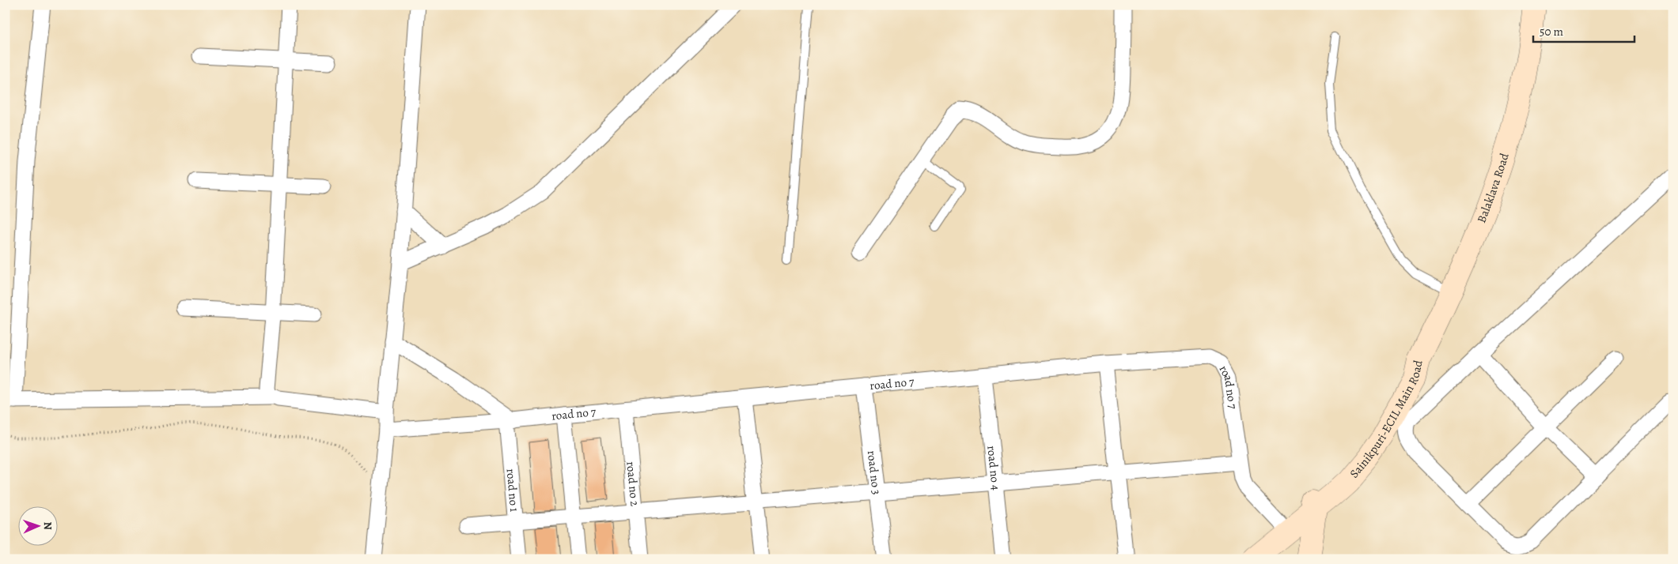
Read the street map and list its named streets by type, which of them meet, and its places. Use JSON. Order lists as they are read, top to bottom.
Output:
{
  "streets": {
    "main road": ["Balaklava Road", "Sainikpuri-ECIL Main Road"],
    "street": [
      "road no 7",
      "road no 4",
      "road no 3",
      "road no 2",
      "road no 1"
    ]
  },
  "crossings": [
    ["Balaklava Road", "Sainikpuri-ECIL Main Road"],
    ["road no 7", "Sainikpuri-ECIL Main Road"],
    ["road no 7", "road no 4"],
    ["road no 7", "road no 3"],
    ["road no 7", "road no 2"],
    ["road no 7", "road no 1"]
  ],
  "scale_bar": "50 m",
  "north": "right"
}
